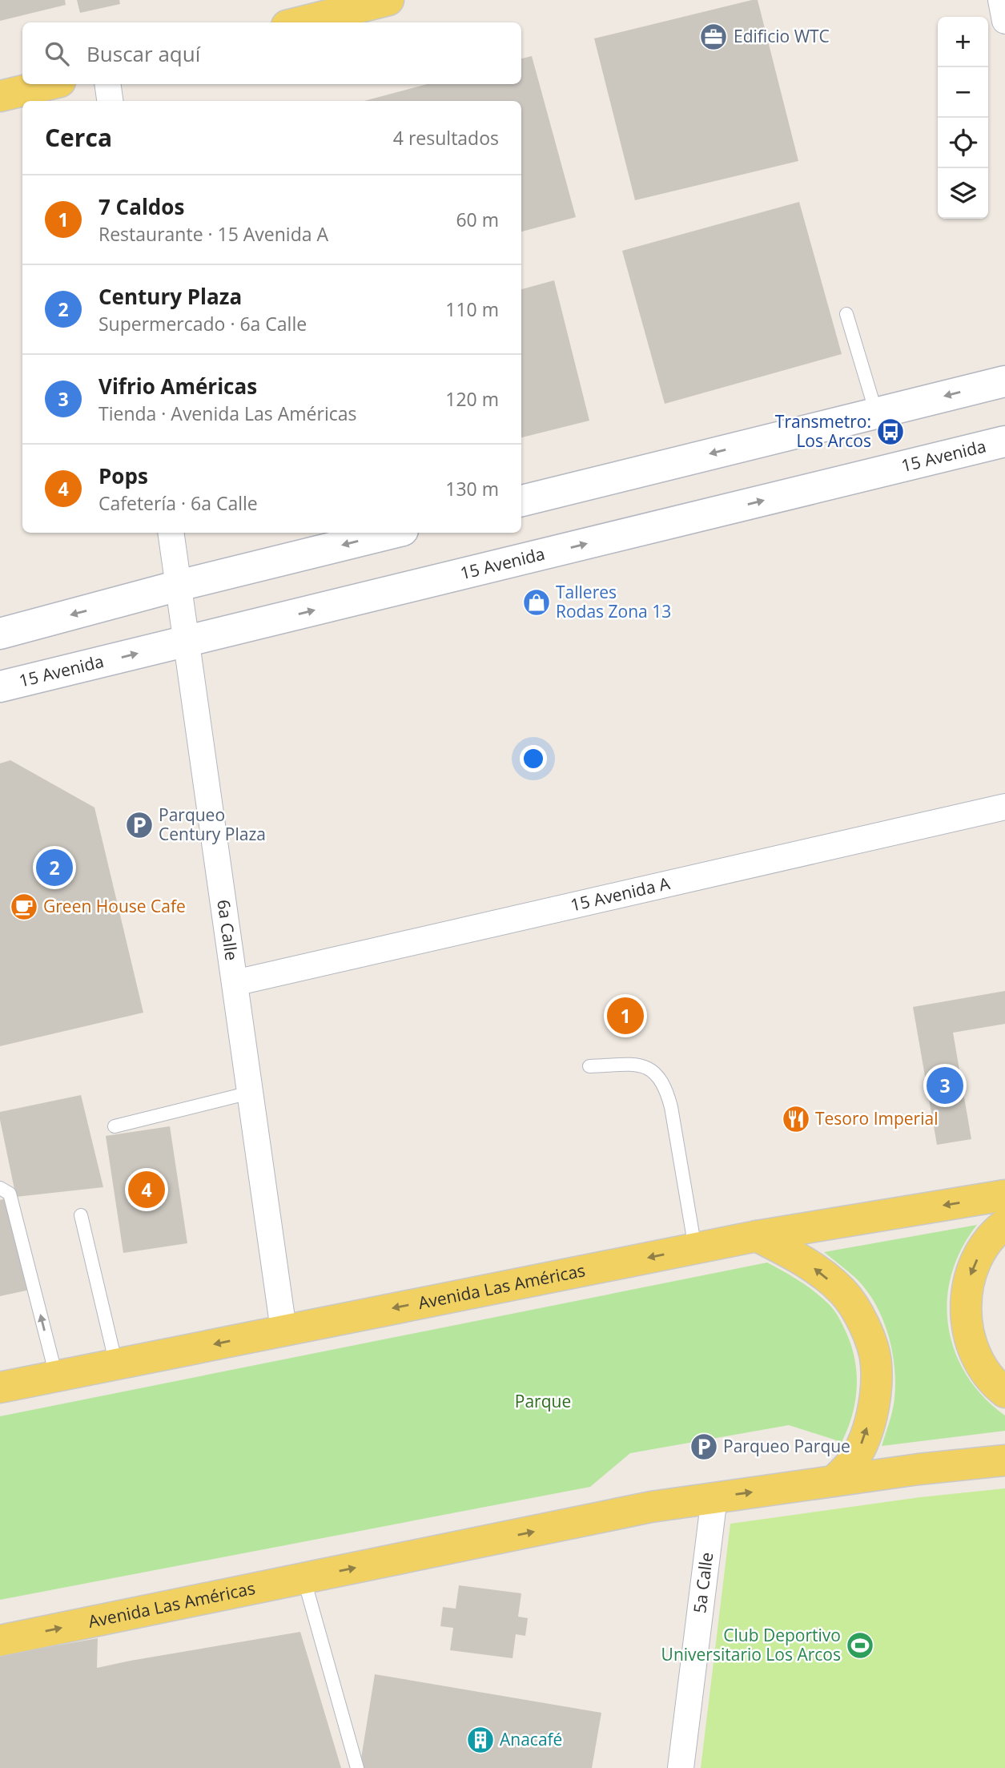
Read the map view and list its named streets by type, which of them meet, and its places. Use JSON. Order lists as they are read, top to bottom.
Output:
{
  "streets": {
    "main road": ["Avenida Las Américas"],
    "street": [
      "15 Avenida",
      "15 Avenida A",
      "6a Calle",
      "5a Calle"
    ]
  },
  "crossings": [
    ["15 Avenida", "6a Calle"],
    ["15 Avenida A", "6a Calle"],
    ["6a Calle", "Avenida Las Américas"],
    ["Avenida Las Américas", "5a Calle"]
  ],
  "parks": ["Parque"],
  "places": {
    "office": ["Edificio WTC"],
    "bus stop": ["Transmetro: Los Arcos"],
    "shop": ["Talleres Rodas Zona 13"],
    "parking": ["Parqueo Century Plaza", "Parqueo Parque"],
    "cafe": ["Green House Cafe"],
    "restaurant": ["Tesoro Imperial"],
    "sports": ["Club Deportivo Universitario Los Arcos"],
    "building": ["Anacafé"]
  },
  "page": {
    "map_buttons": ["+", "−"],
    "search": "Buscar aquí",
    "heading": ["Cerca", "4 resultados"],
    "list": [
      {
        "mark": "1",
        "name": "7 Caldos",
        "note": "Restaurante · 15 Avenida A",
        "value": "60 m"
      },
      {
        "mark": "2",
        "name": "Century Plaza",
        "note": "Supermercado · 6a Calle",
        "value": "110 m"
      },
      {
        "mark": "3",
        "name": "Vifrio Américas",
        "note": "Tienda · Avenida Las Américas",
        "value": "120 m"
      },
      {
        "mark": "4",
        "name": "Pops",
        "note": "Cafetería · 6a Calle",
        "value": "130 m"
      }
    ],
    "pins": [
      "2",
      "1",
      "3",
      "4"
    ]
  }
}
